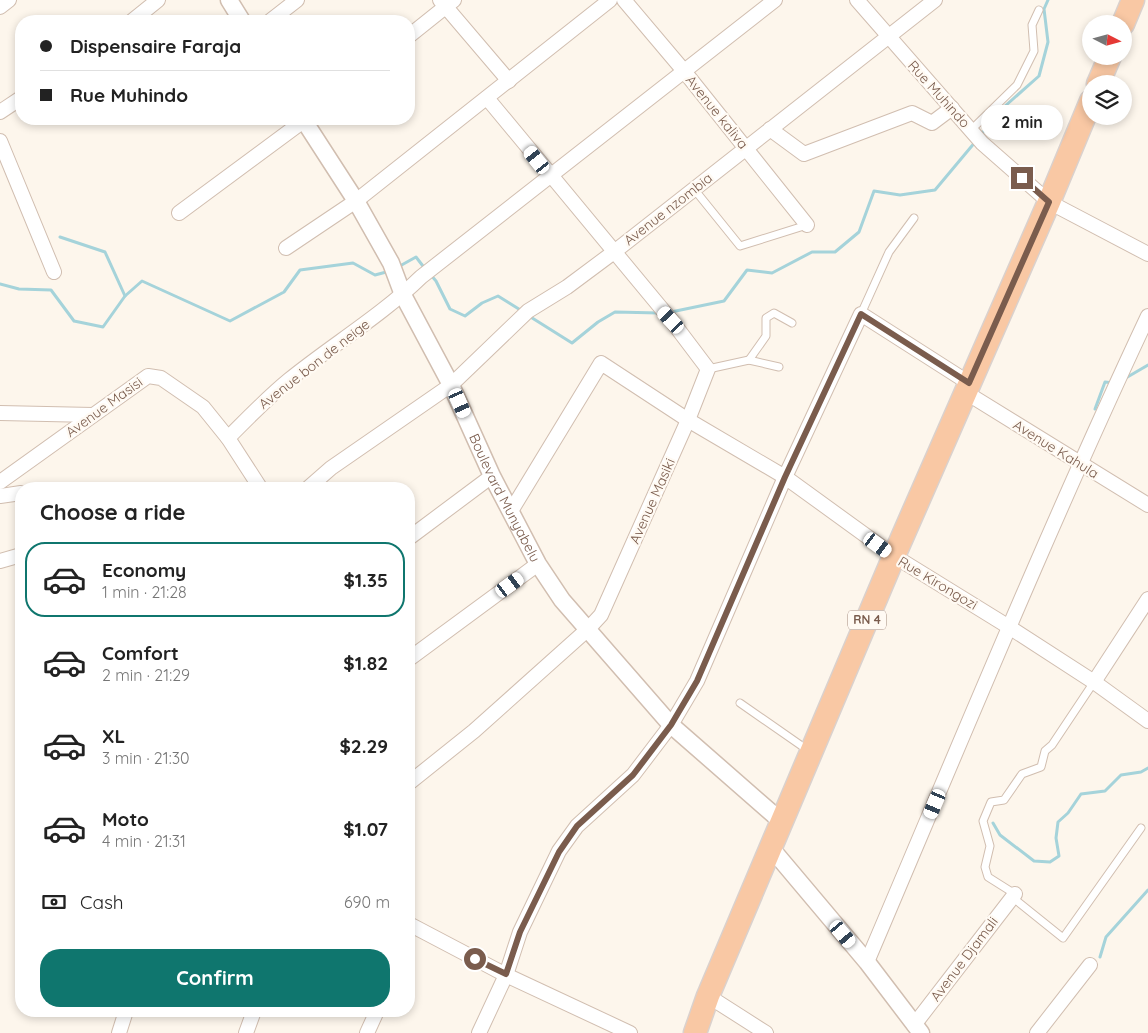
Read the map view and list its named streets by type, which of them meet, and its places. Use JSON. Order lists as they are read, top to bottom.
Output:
{
  "streets": {
    "highway": ["RN 4"],
    "street": [
      "Rue Muhindo",
      "Avenue kaliva",
      "Avenue nzombia",
      "Avenue bon de neige",
      "Avenue Masisi",
      "Avenue Kahula",
      "Boulevard Munyabelu",
      "Avenue Masiki",
      "Rue Kirongozi",
      "Avenue Djamali"
    ]
  },
  "crossings": [
    ["Rue Muhindo", "Avenue nzombia"],
    ["Rue Muhindo", "RN 4"],
    ["Avenue kaliva", "Avenue nzombia"],
    ["Avenue kaliva", "Avenue bon de neige"],
    ["Avenue nzombia", "Boulevard Munyabelu"],
    ["Avenue bon de neige", "Avenue Masisi"],
    ["Avenue bon de neige", "Boulevard Munyabelu"],
    ["Avenue Kahula", "RN 4"],
    ["Boulevard Munyabelu", "Avenue Masiki"],
    ["Boulevard Munyabelu", "Rue Kirongozi"],
    ["Boulevard Munyabelu", "RN 4"],
    ["Avenue Masiki", "Rue Kirongozi"],
    ["Rue Kirongozi", "RN 4"]
  ],
  "north": "right",
  "page": {
    "banner": ["Dispensaire Faraja", "Rue Muhindo"],
    "bubble": "2 min",
    "heading": "Choose a ride",
    "list": [
      {
        "name": "Economy",
        "note": "1 min · 21:28",
        "value": "$1.35"
      },
      {
        "name": "Comfort",
        "note": "2 min · 21:29",
        "value": "$1.82"
      },
      {
        "name": "XL",
        "note": "3 min · 21:30",
        "value": "$2.29"
      },
      {
        "name": "Moto",
        "note": "4 min · 21:31",
        "value": "$1.07"
      }
    ],
    "pay": ["Cash", "690 m"],
    "buttons": "Confirm"
  }
}
